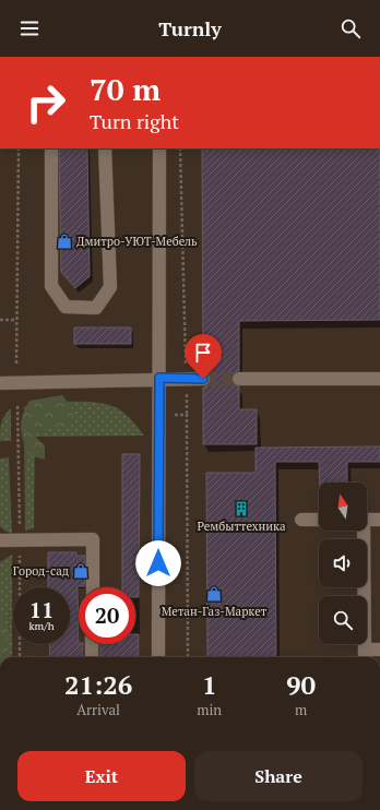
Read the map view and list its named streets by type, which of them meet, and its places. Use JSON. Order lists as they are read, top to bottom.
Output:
{
  "places": {
    "shop": ["Дмитро-УЮТ-Мебель", "Город-сад", "Метан-Газ-Маркет"],
    "building": ["Рембыттехника"]
  },
  "north": "top",
  "page": {
    "header": "Turnly",
    "turn": ["70 m", "Turn right"],
    "speed": "11 km/h",
    "limit": "20",
    "eta": [
      "21:26",
      "Arrival",
      "1",
      "min",
      "90",
      "m"
    ],
    "buttons": ["Exit", "Share"]
  }
}
